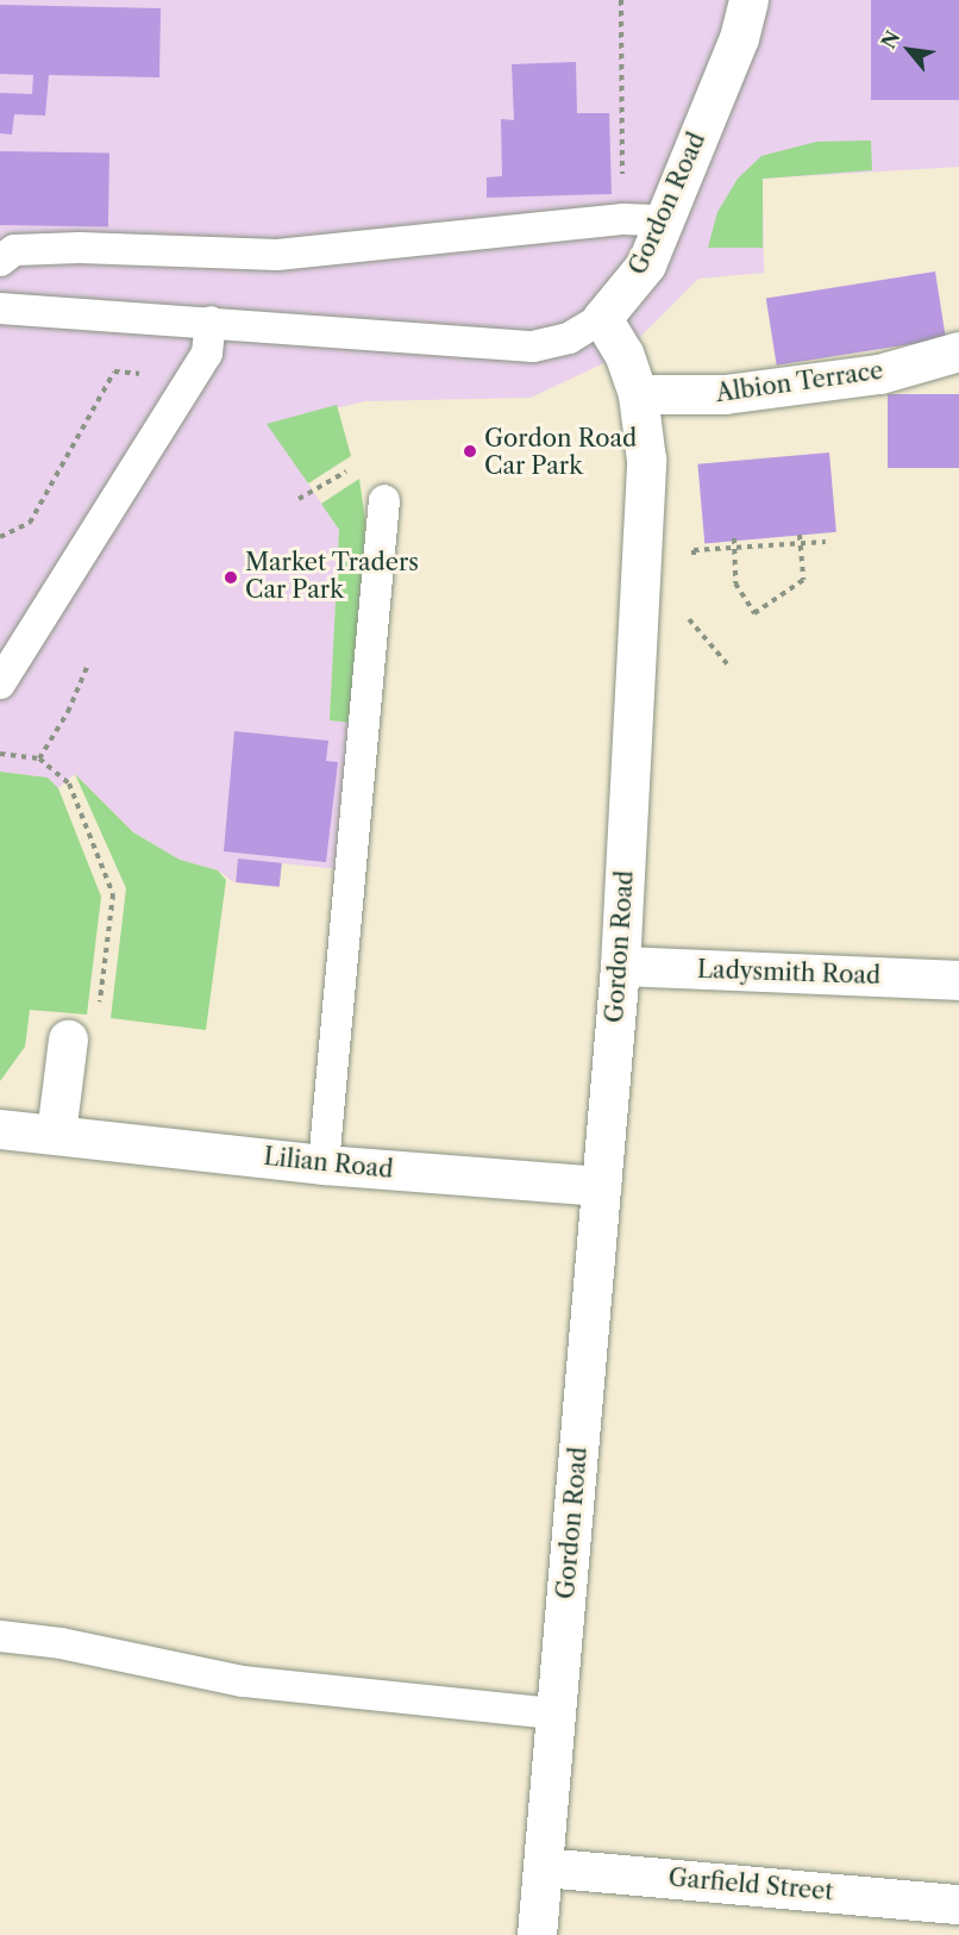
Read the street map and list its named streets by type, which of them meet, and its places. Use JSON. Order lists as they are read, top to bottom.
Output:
{
  "streets": {
    "street": [
      "Gordon Road",
      "Albion Terrace",
      "Ladysmith Road",
      "Lilian Road",
      "Garfield Street"
    ]
  },
  "crossings": [
    ["Gordon Road", "Albion Terrace"],
    ["Gordon Road", "Ladysmith Road"],
    ["Gordon Road", "Lilian Road"],
    ["Gordon Road", "Garfield Street"]
  ],
  "places": ["Gordon Road Car Park", "Market Traders Car Park"],
  "north": "top left"
}
